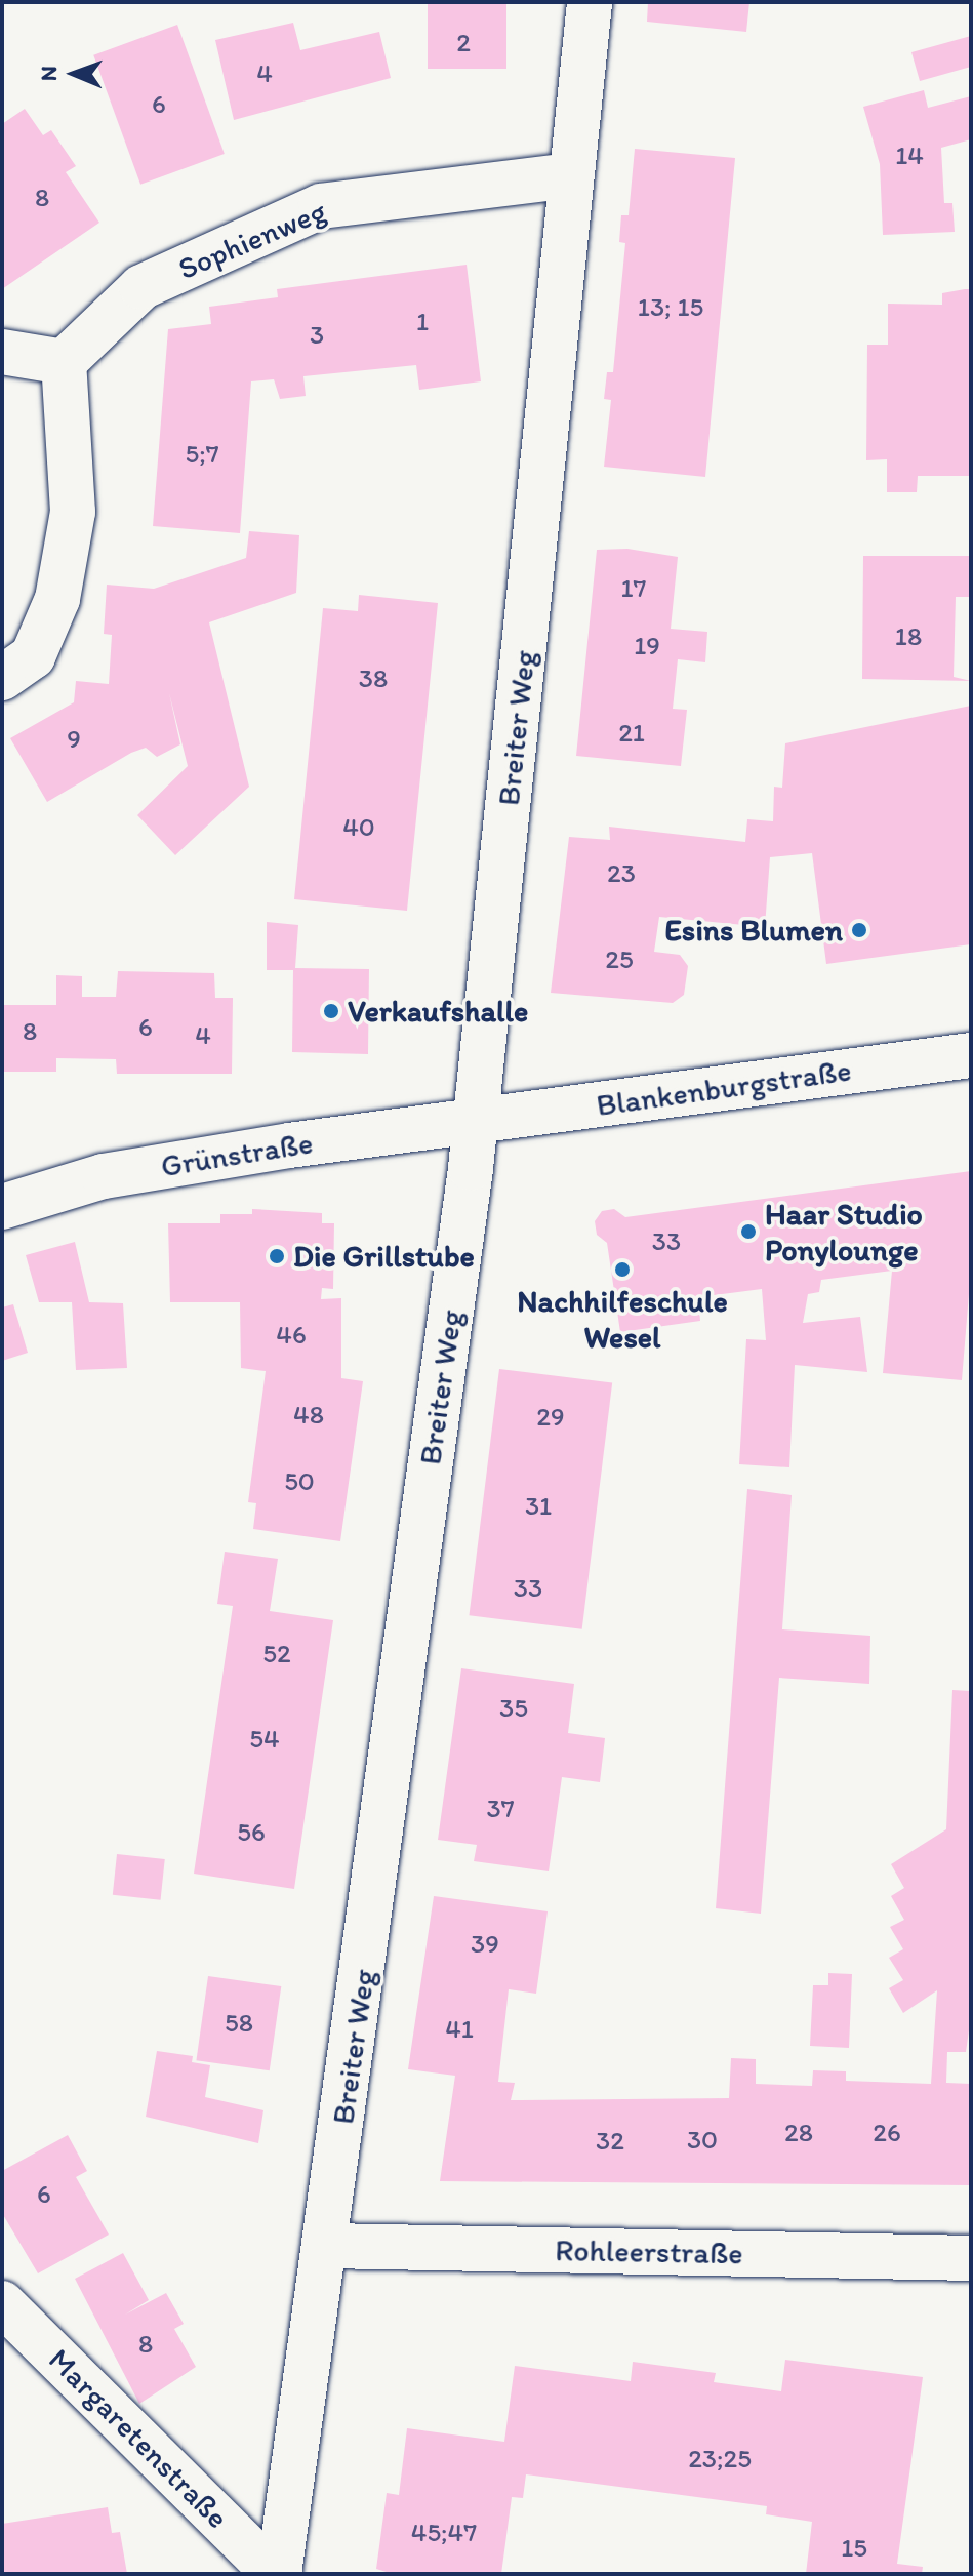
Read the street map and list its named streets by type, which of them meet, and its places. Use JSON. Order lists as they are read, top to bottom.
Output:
{
  "streets": {
    "street": [
      "Sophienweg",
      "Breiter Weg",
      "Blankenburgstraße",
      "Grünstraße",
      "Rohleerstraße",
      "Margaretenstraße"
    ]
  },
  "crossings": [
    ["Sophienweg", "Breiter Weg"],
    ["Breiter Weg", "Blankenburgstraße"],
    ["Breiter Weg", "Grünstraße"],
    ["Breiter Weg", "Rohleerstraße"],
    ["Breiter Weg", "Margaretenstraße"],
    ["Blankenburgstraße", "Grünstraße"]
  ],
  "places": [
    "Esins Blumen",
    "Verkaufshalle",
    "Haar Studio Ponylounge",
    "Die Grillstube",
    "Nachhilfeschule Wesel"
  ],
  "house_numbers": [
    "2",
    "4",
    "6",
    "14",
    "8",
    "13; 15",
    "1",
    "3",
    "5;7",
    "17",
    "18",
    "19",
    "38",
    "21",
    "9",
    "40",
    "23",
    "25",
    "6",
    "8",
    "4",
    "33",
    "46",
    "48",
    "29",
    "50",
    "31",
    "33",
    "52",
    "35",
    "54",
    "37",
    "56",
    "39",
    "58",
    "41",
    "28",
    "26",
    "30",
    "32",
    "6",
    "8",
    "23;25",
    "45;47",
    "15"
  ],
  "north": "left"
}
